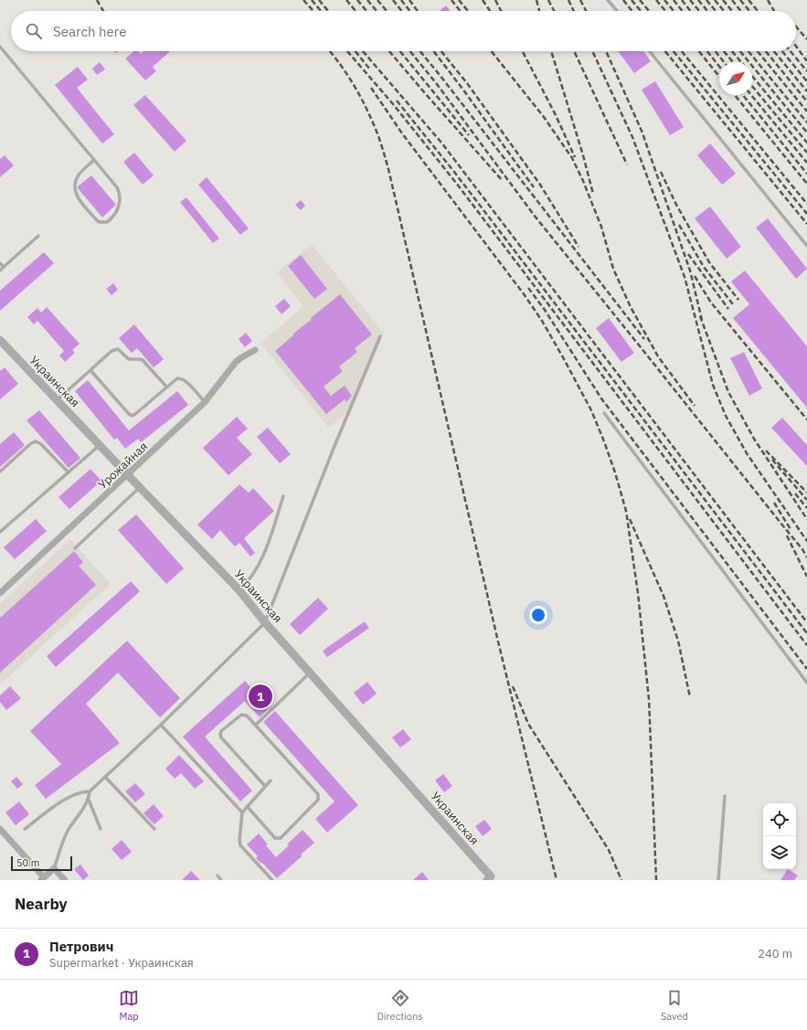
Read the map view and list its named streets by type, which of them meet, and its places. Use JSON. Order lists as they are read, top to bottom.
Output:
{
  "streets": {
    "street": ["Украинская", "Урожайная"]
  },
  "crossings": [
    ["Украинская", "Урожайная"]
  ],
  "scale_bar": "50 m",
  "north": "top right",
  "page": {
    "search": "Search here",
    "pins": "1",
    "scale": "50 m",
    "heading": "Nearby",
    "list": [
      {
        "mark": "1",
        "name": "Петрович",
        "note": "Supermarket · Украинская",
        "value": "240 m"
      }
    ],
    "nav": ["Map", "Directions", "Saved"]
  }
}
